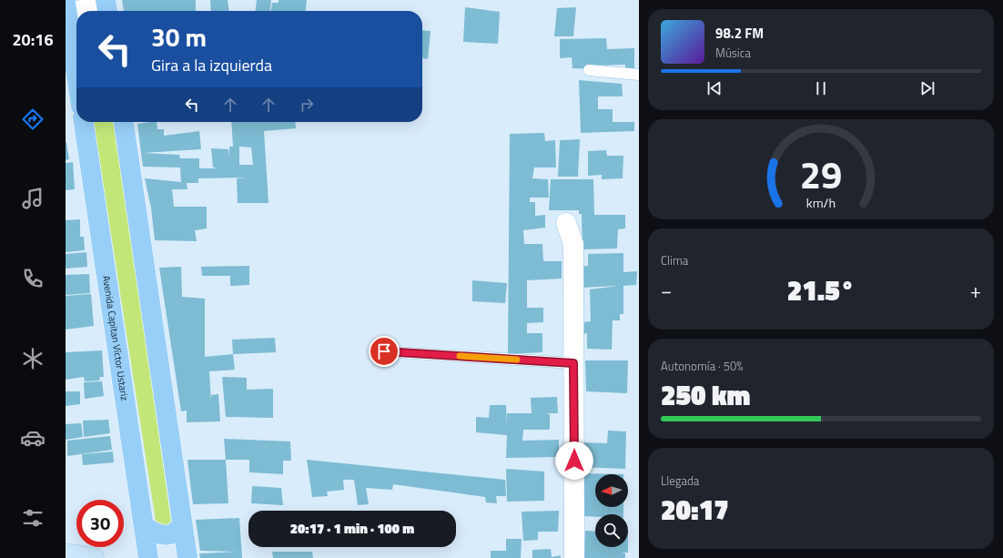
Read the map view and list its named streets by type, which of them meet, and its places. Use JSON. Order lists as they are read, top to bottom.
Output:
{
  "streets": {
    "main road": ["Avenida Capitan Víctor Ustariz"]
  },
  "north": "left",
  "page": {
    "tabs": "20:16",
    "turn": ["30 m", "Gira a la izquierda"],
    "song": ["98.2 FM", "Música"],
    "tile": [
      "Clima",
      ["Autonomía · 50%", "250 km"],
      ["Llegada", "20:17"]
    ],
    "heat": ["−", "21.5°", "+"],
    "limit": "30",
    "trip": "20:17 · 1 min · 100 m",
    "gauge": ["29", "km/h"]
  }
}
